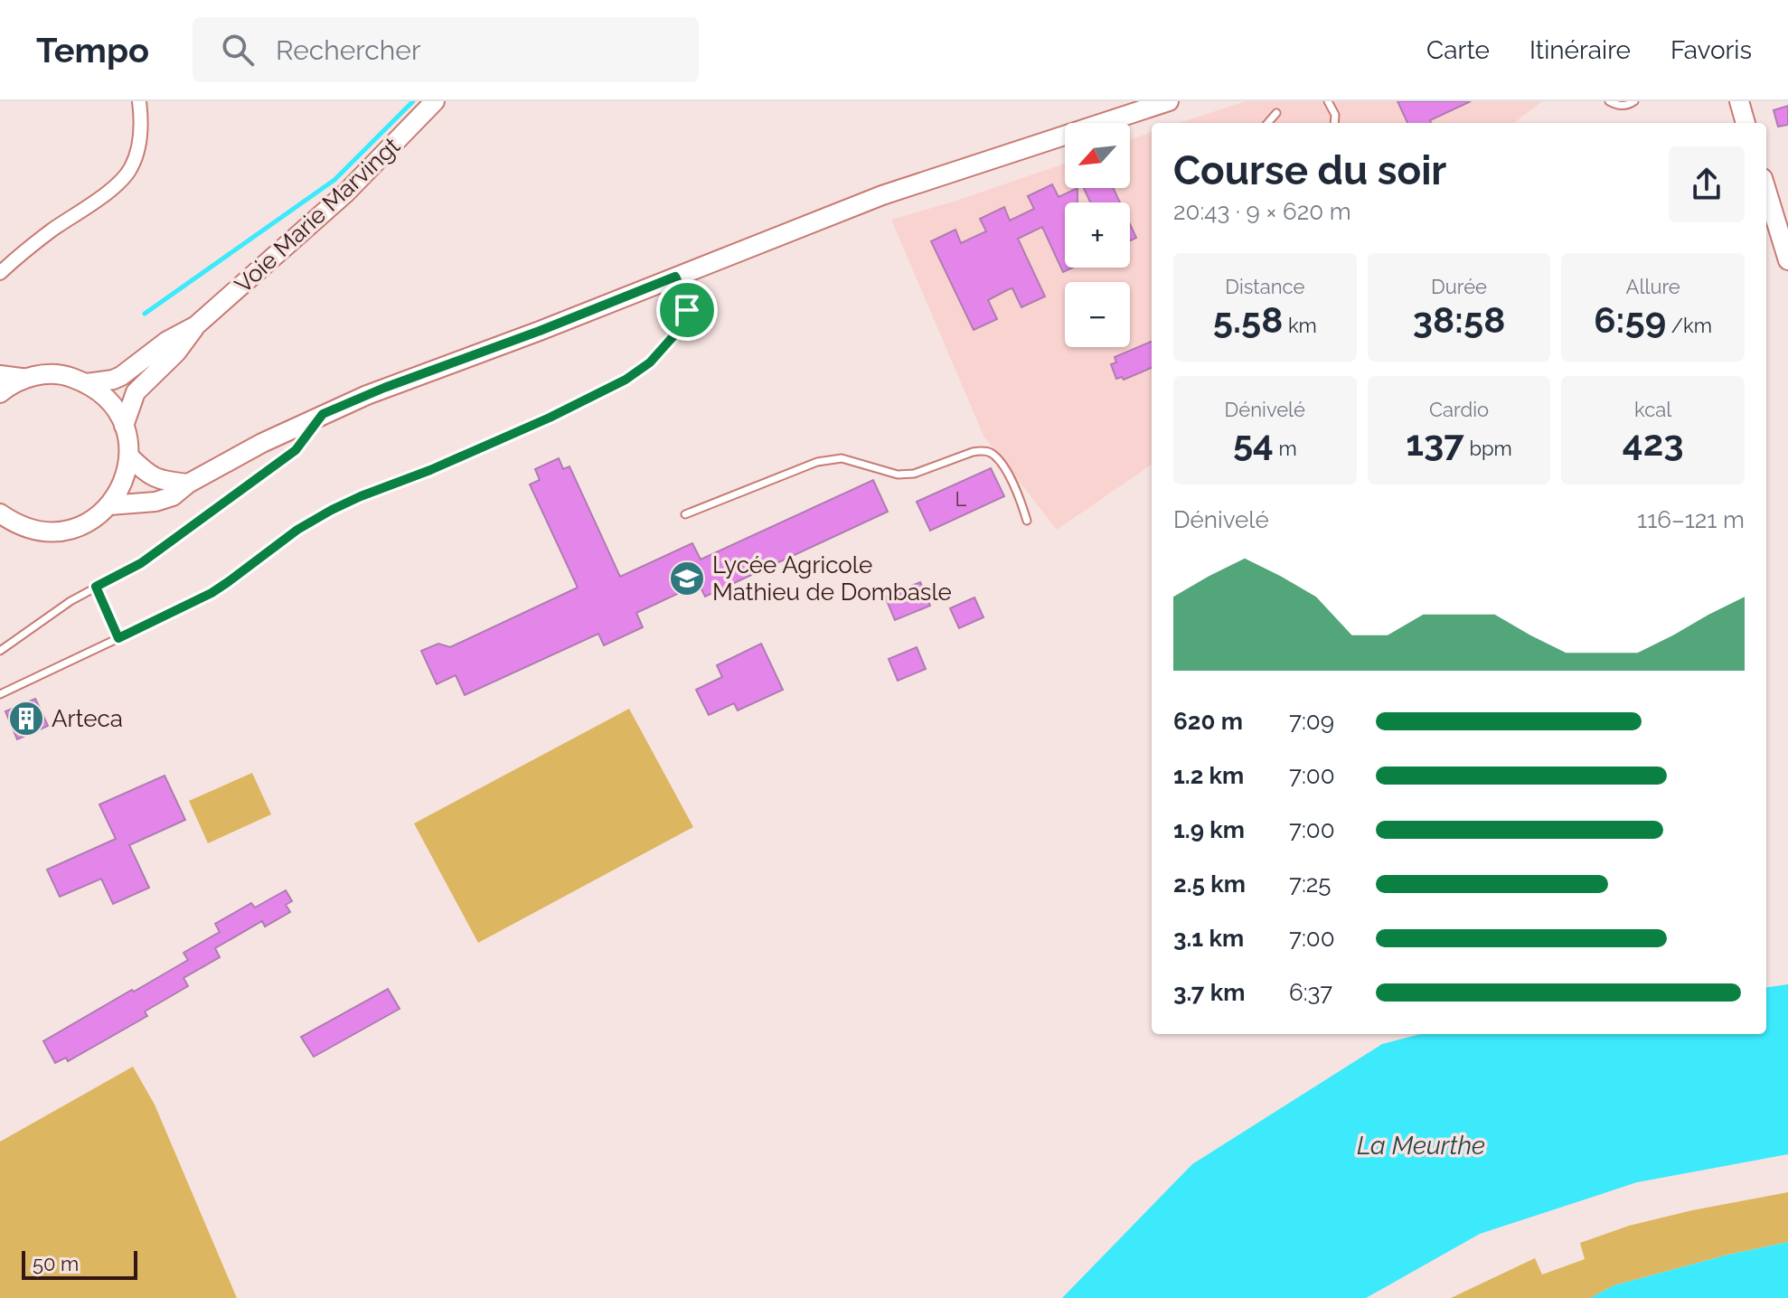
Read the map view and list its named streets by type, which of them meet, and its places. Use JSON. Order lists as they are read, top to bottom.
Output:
{
  "streets": {
    "main road": ["Voie Marie Marvingt"]
  },
  "water": ["La Meurthe"],
  "places": {
    "school or university": ["Lycée Agricole Mathieu de Dombasle"],
    "building": ["Arteca"]
  },
  "house_numbers": ["L"],
  "scale_bar": "50 m",
  "north": "bottom left",
  "page": {
    "header": "Tempo",
    "search": "Rechercher",
    "nav": ["Carte", "Itinéraire", "Favoris"],
    "map_buttons": ["+", "−"],
    "heading": ["Course du soir", "20:43 · 9 × 620 m"],
    "stats": [
      ["Distance", "5.58 km"],
      ["Durée", "38:58"],
      ["Allure", "6:59 /km"],
      ["Dénivelé", "54 m"],
      ["Cardio", "137 bpm"],
      ["kcal", "423"]
    ],
    "chart": ["Dénivelé", "116–121 m"],
    "list": [
      {
        "name": "620 m",
        "note": "7:09"
      },
      {
        "name": "1.2 km",
        "note": "7:00"
      },
      {
        "name": "1.9 km",
        "note": "7:00"
      },
      {
        "name": "2.5 km",
        "note": "7:25"
      },
      {
        "name": "3.1 km",
        "note": "7:00"
      },
      {
        "name": "3.7 km",
        "note": "6:37"
      }
    ],
    "scale": "50 m"
  }
}
